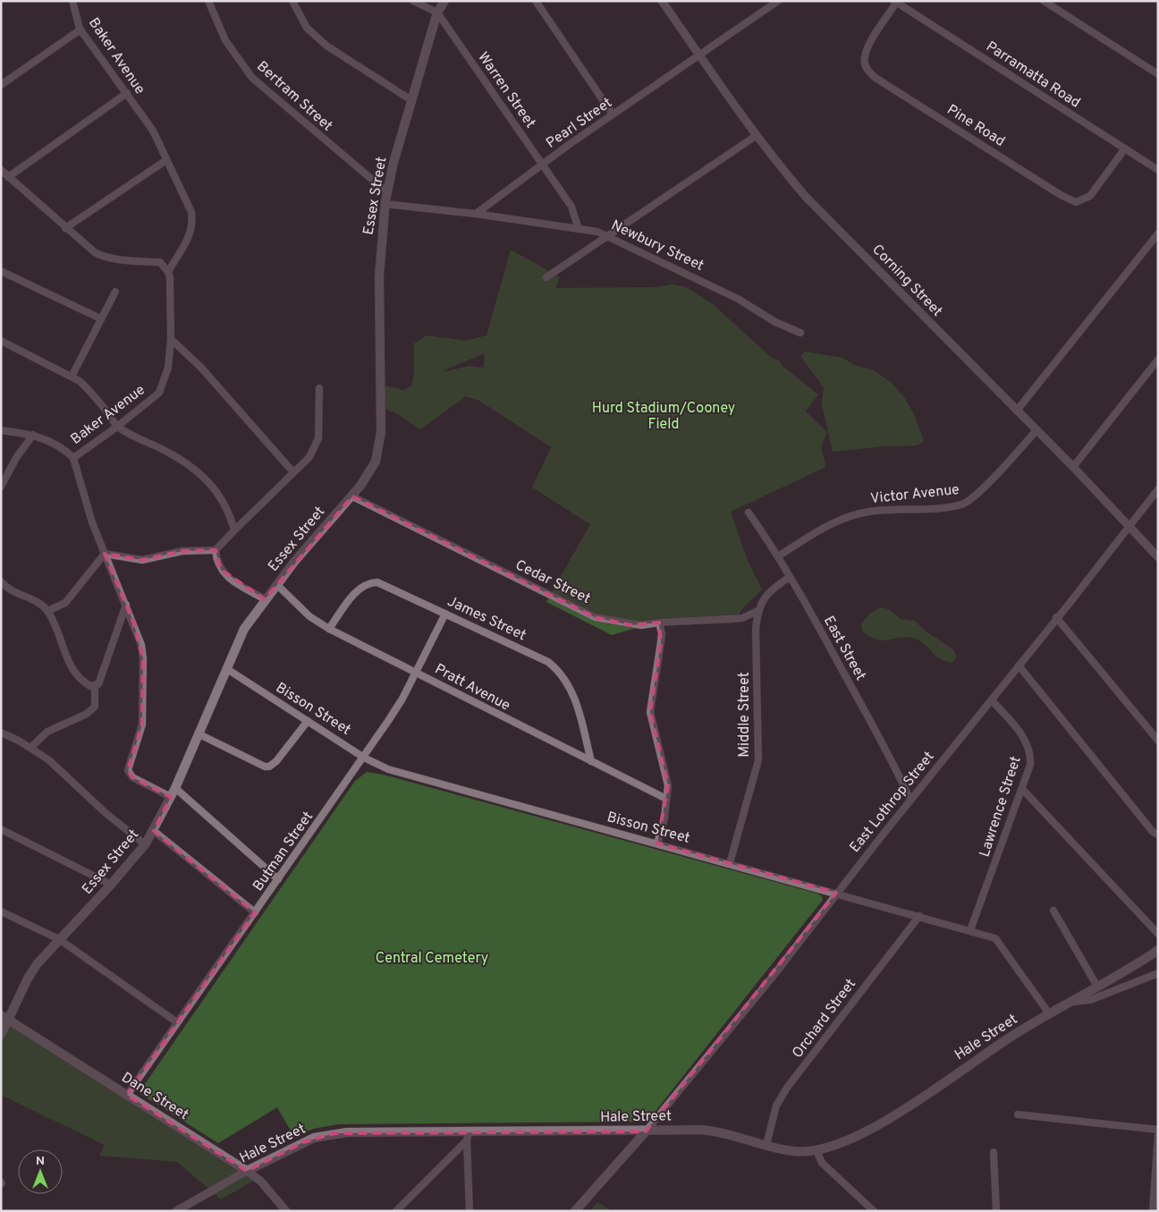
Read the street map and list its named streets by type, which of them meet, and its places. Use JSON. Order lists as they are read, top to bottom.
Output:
{
  "streets": {
    "main road": ["Essex Street", "Hale Street", "Dane Street"],
    "street": [
      "Baker Avenue",
      "Parramatta Road",
      "Warren Street",
      "Bertram Street",
      "Pearl Street",
      "Pine Road",
      "Newbury Street",
      "Corning Street",
      "Victor Avenue",
      "Cedar Street",
      "James Street",
      "East Street",
      "Pratt Avenue",
      "Bisson Street",
      "Middle Street",
      "East Lothrop Street",
      "Lawrence Street",
      "Butman Street",
      "Orchard Street"
    ]
  },
  "crossings": [
    ["Baker Avenue", "Essex Street"],
    ["Parramatta Road", "Pine Road"],
    ["Warren Street", "Pearl Street"],
    ["Warren Street", "Essex Street"],
    ["Warren Street", "Newbury Street"],
    ["Bertram Street", "Essex Street"],
    ["Pearl Street", "Newbury Street"],
    ["Pearl Street", "Corning Street"],
    ["Essex Street", "Newbury Street"],
    ["Essex Street", "Cedar Street"],
    ["Essex Street", "Pratt Avenue"],
    ["Essex Street", "Bisson Street"],
    ["Essex Street", "Dane Street"],
    ["Corning Street", "Victor Avenue"],
    ["Corning Street", "East Lothrop Street"],
    ["Victor Avenue", "East Street"],
    ["Cedar Street", "Middle Street"],
    ["James Street", "Pratt Avenue"],
    ["James Street", "Butman Street"],
    ["East Street", "Middle Street"],
    ["East Street", "East Lothrop Street"],
    ["Pratt Avenue", "Butman Street"],
    ["Bisson Street", "Middle Street"],
    ["Bisson Street", "East Lothrop Street"],
    ["Bisson Street", "Lawrence Street"],
    ["Bisson Street", "Butman Street"],
    ["Bisson Street", "Orchard Street"],
    ["Bisson Street", "Hale Street"],
    ["East Lothrop Street", "Lawrence Street"],
    ["East Lothrop Street", "Hale Street"],
    ["Butman Street", "Dane Street"],
    ["Orchard Street", "Hale Street"],
    ["Hale Street", "Dane Street"]
  ],
  "parks": ["Hurd Stadium/Cooney Field", "Central Cemetery"],
  "north": "top"
}
